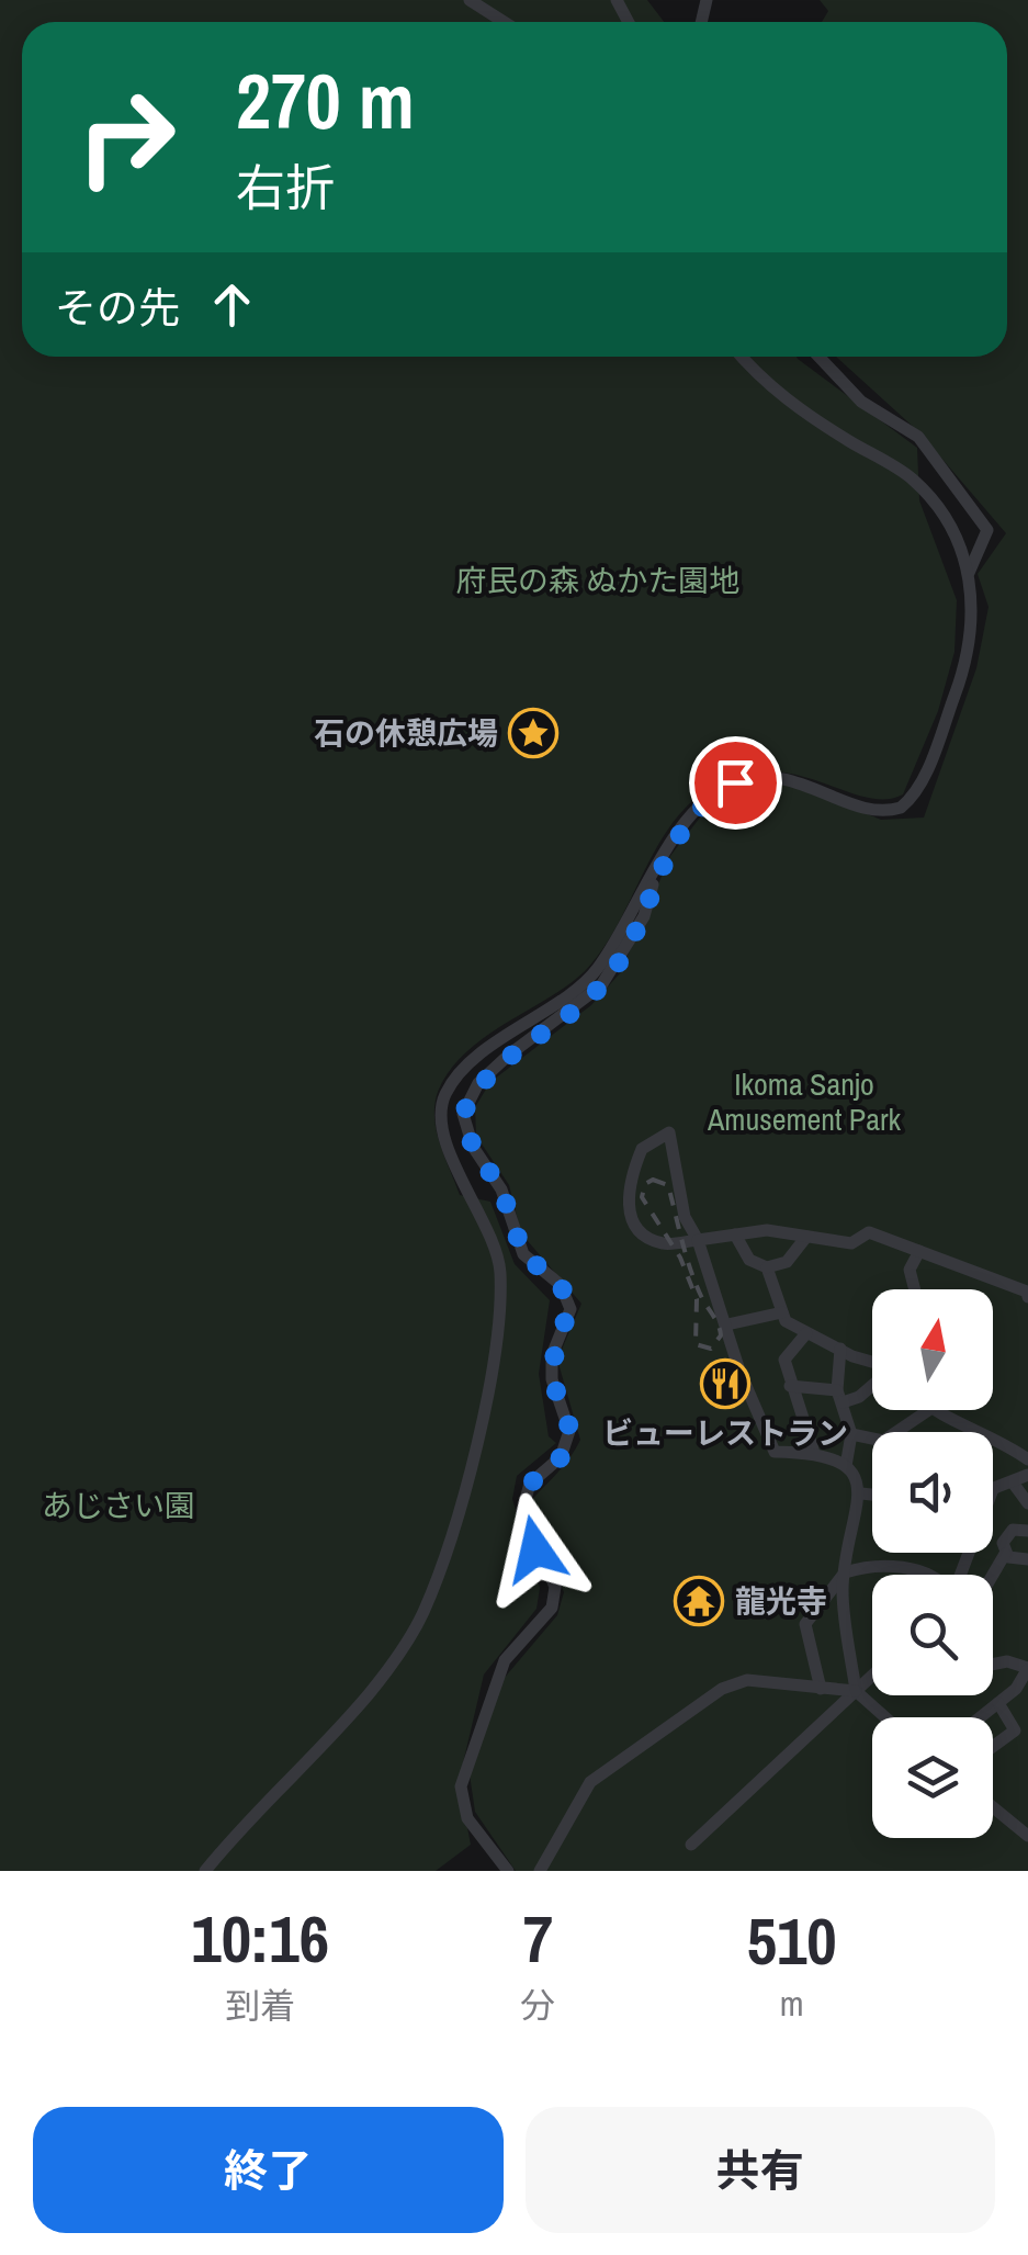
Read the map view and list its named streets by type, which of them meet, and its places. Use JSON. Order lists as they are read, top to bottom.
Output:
{
  "parks": ["府民の森 ぬかた園地", "Ikoma Sanjo Amusement Park", "あじさい園"],
  "places": {
    "place": ["石の休憩広場"],
    "restaurant": ["ビューレストラン"],
    "temple": ["龍光寺"]
  },
  "north": "top",
  "page": {
    "turn": ["270 m", "右折"],
    "then": "その先",
    "eta": [
      "10:16",
      "到着",
      "7",
      "分",
      "510",
      "m"
    ],
    "buttons": ["終了", "共有"]
  }
}
